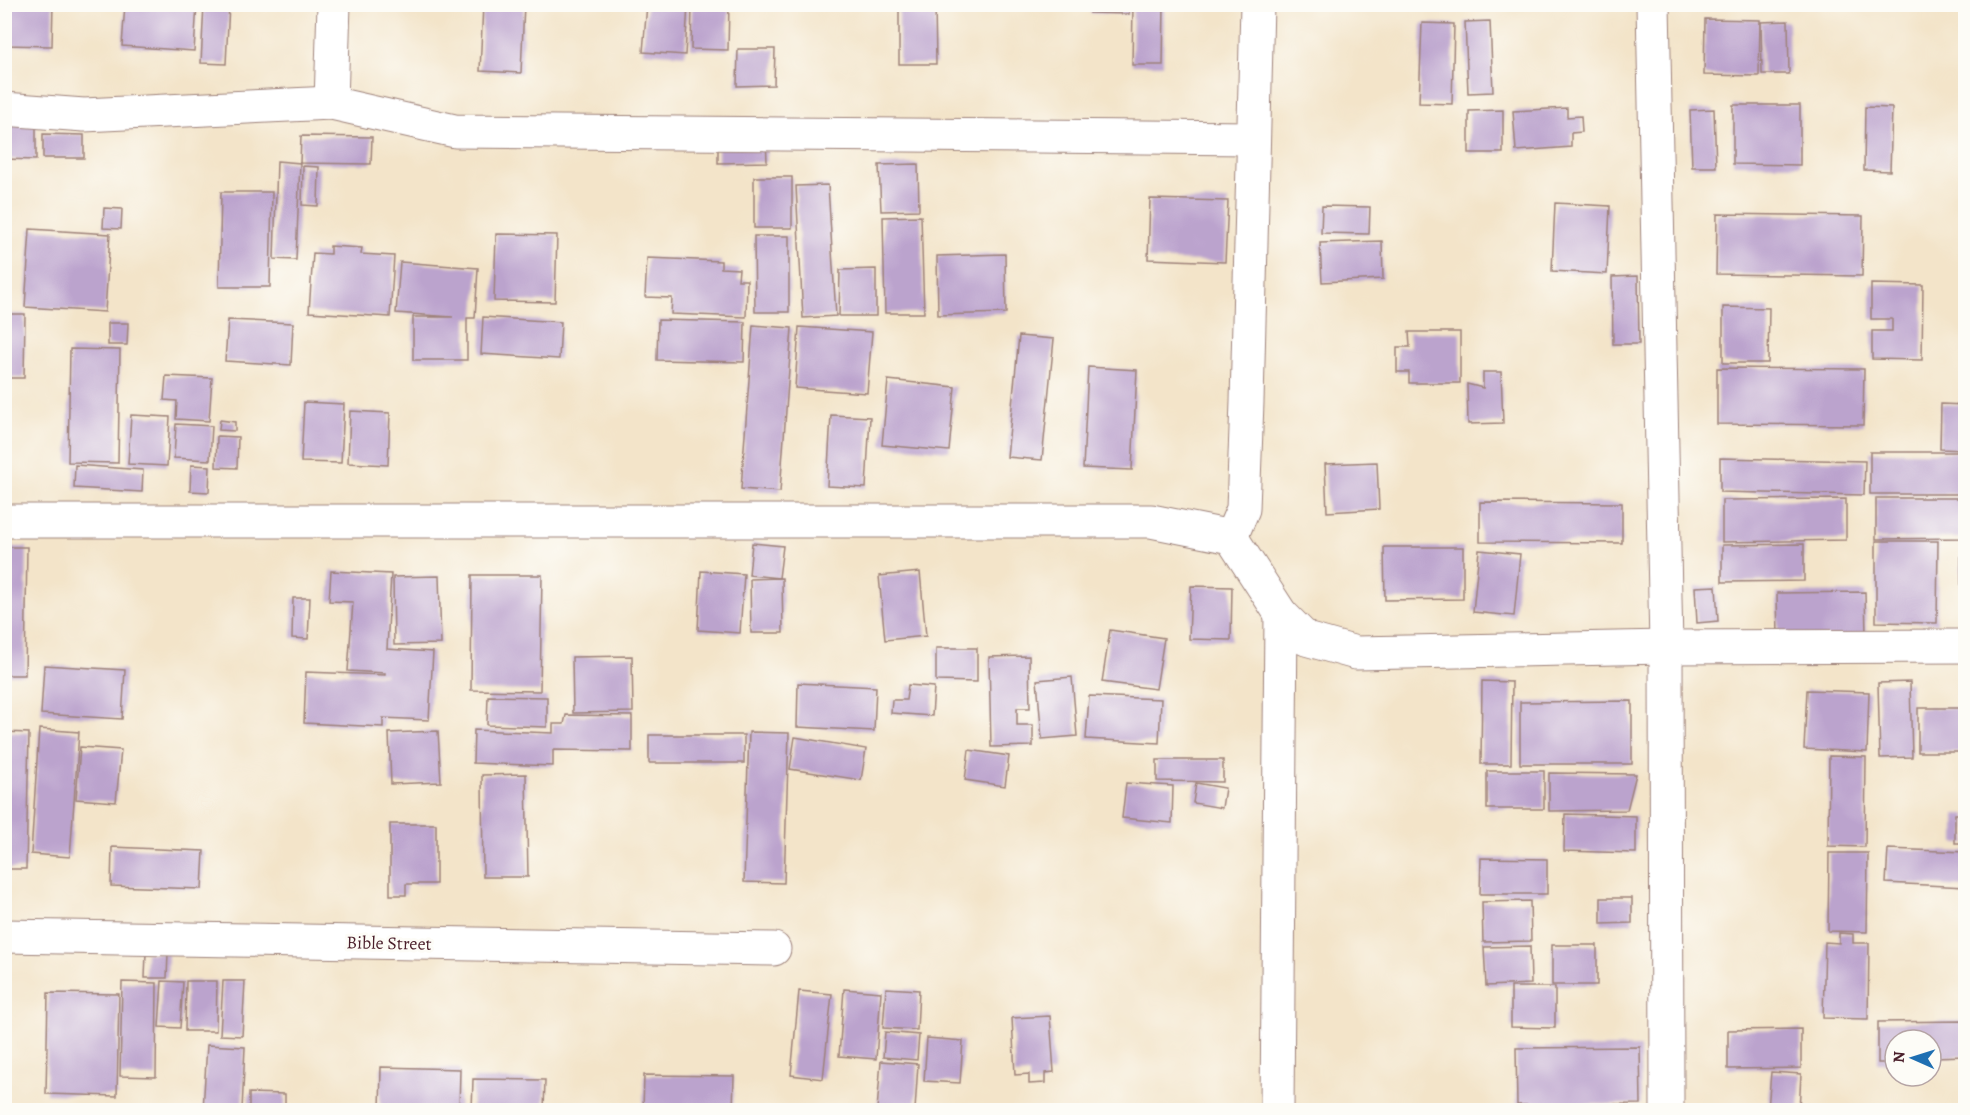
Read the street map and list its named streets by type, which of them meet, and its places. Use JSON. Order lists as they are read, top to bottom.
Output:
{
  "streets": {
    "street": ["Bible Street"]
  },
  "north": "left"
}
